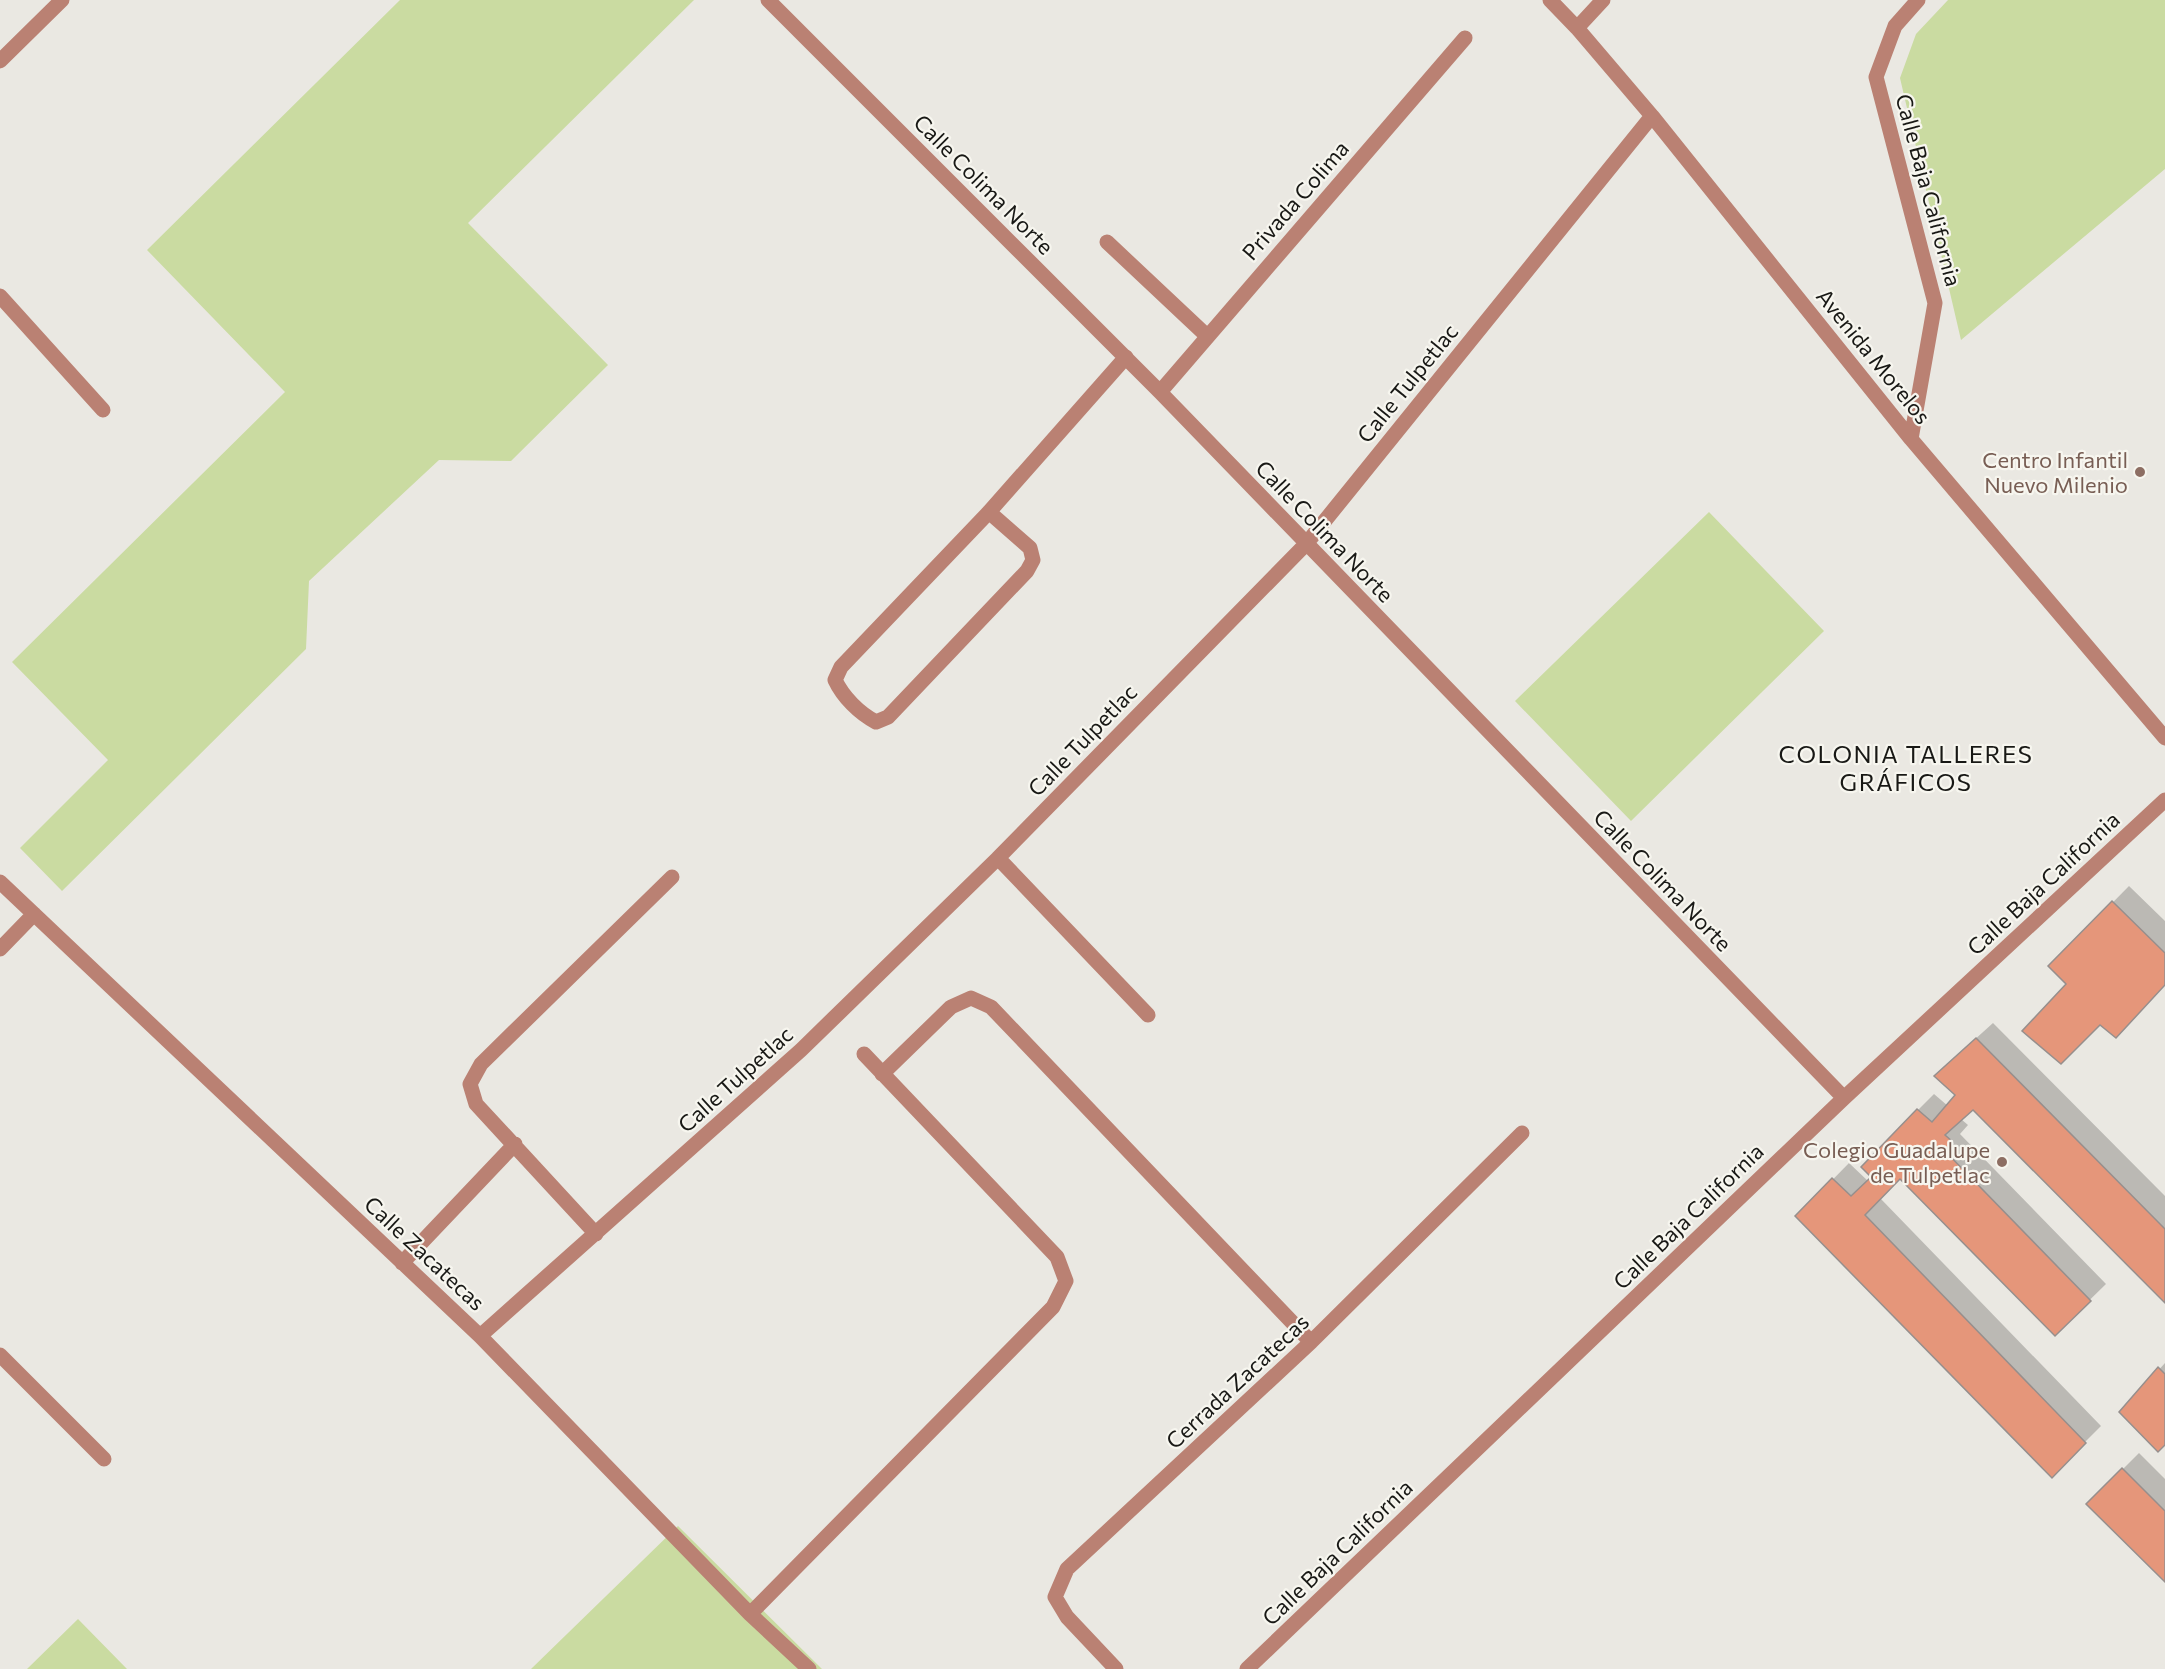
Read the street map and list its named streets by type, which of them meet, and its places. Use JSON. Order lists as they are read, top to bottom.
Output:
{
  "streets": {
    "street": [
      "Calle Colima Norte",
      "Calle Baja California",
      "Privada Colima",
      "Avenida Morelos",
      "Calle Tulpetlac",
      "Calle Zacatecas",
      "Cerrada Zacatecas"
    ]
  },
  "crossings": [
    ["Calle Colima Norte", "Calle Baja California"],
    ["Calle Colima Norte", "Privada Colima"],
    ["Calle Colima Norte", "Calle Tulpetlac"],
    ["Calle Baja California", "Avenida Morelos"],
    ["Avenida Morelos", "Calle Tulpetlac"],
    ["Calle Tulpetlac", "Calle Zacatecas"]
  ],
  "districts": ["COLONIA TALLERES GRÁFICOS"],
  "places": ["Centro Infantil Nuevo Milenio", "Colegio Guadalupe de Tulpetlac"]
}
